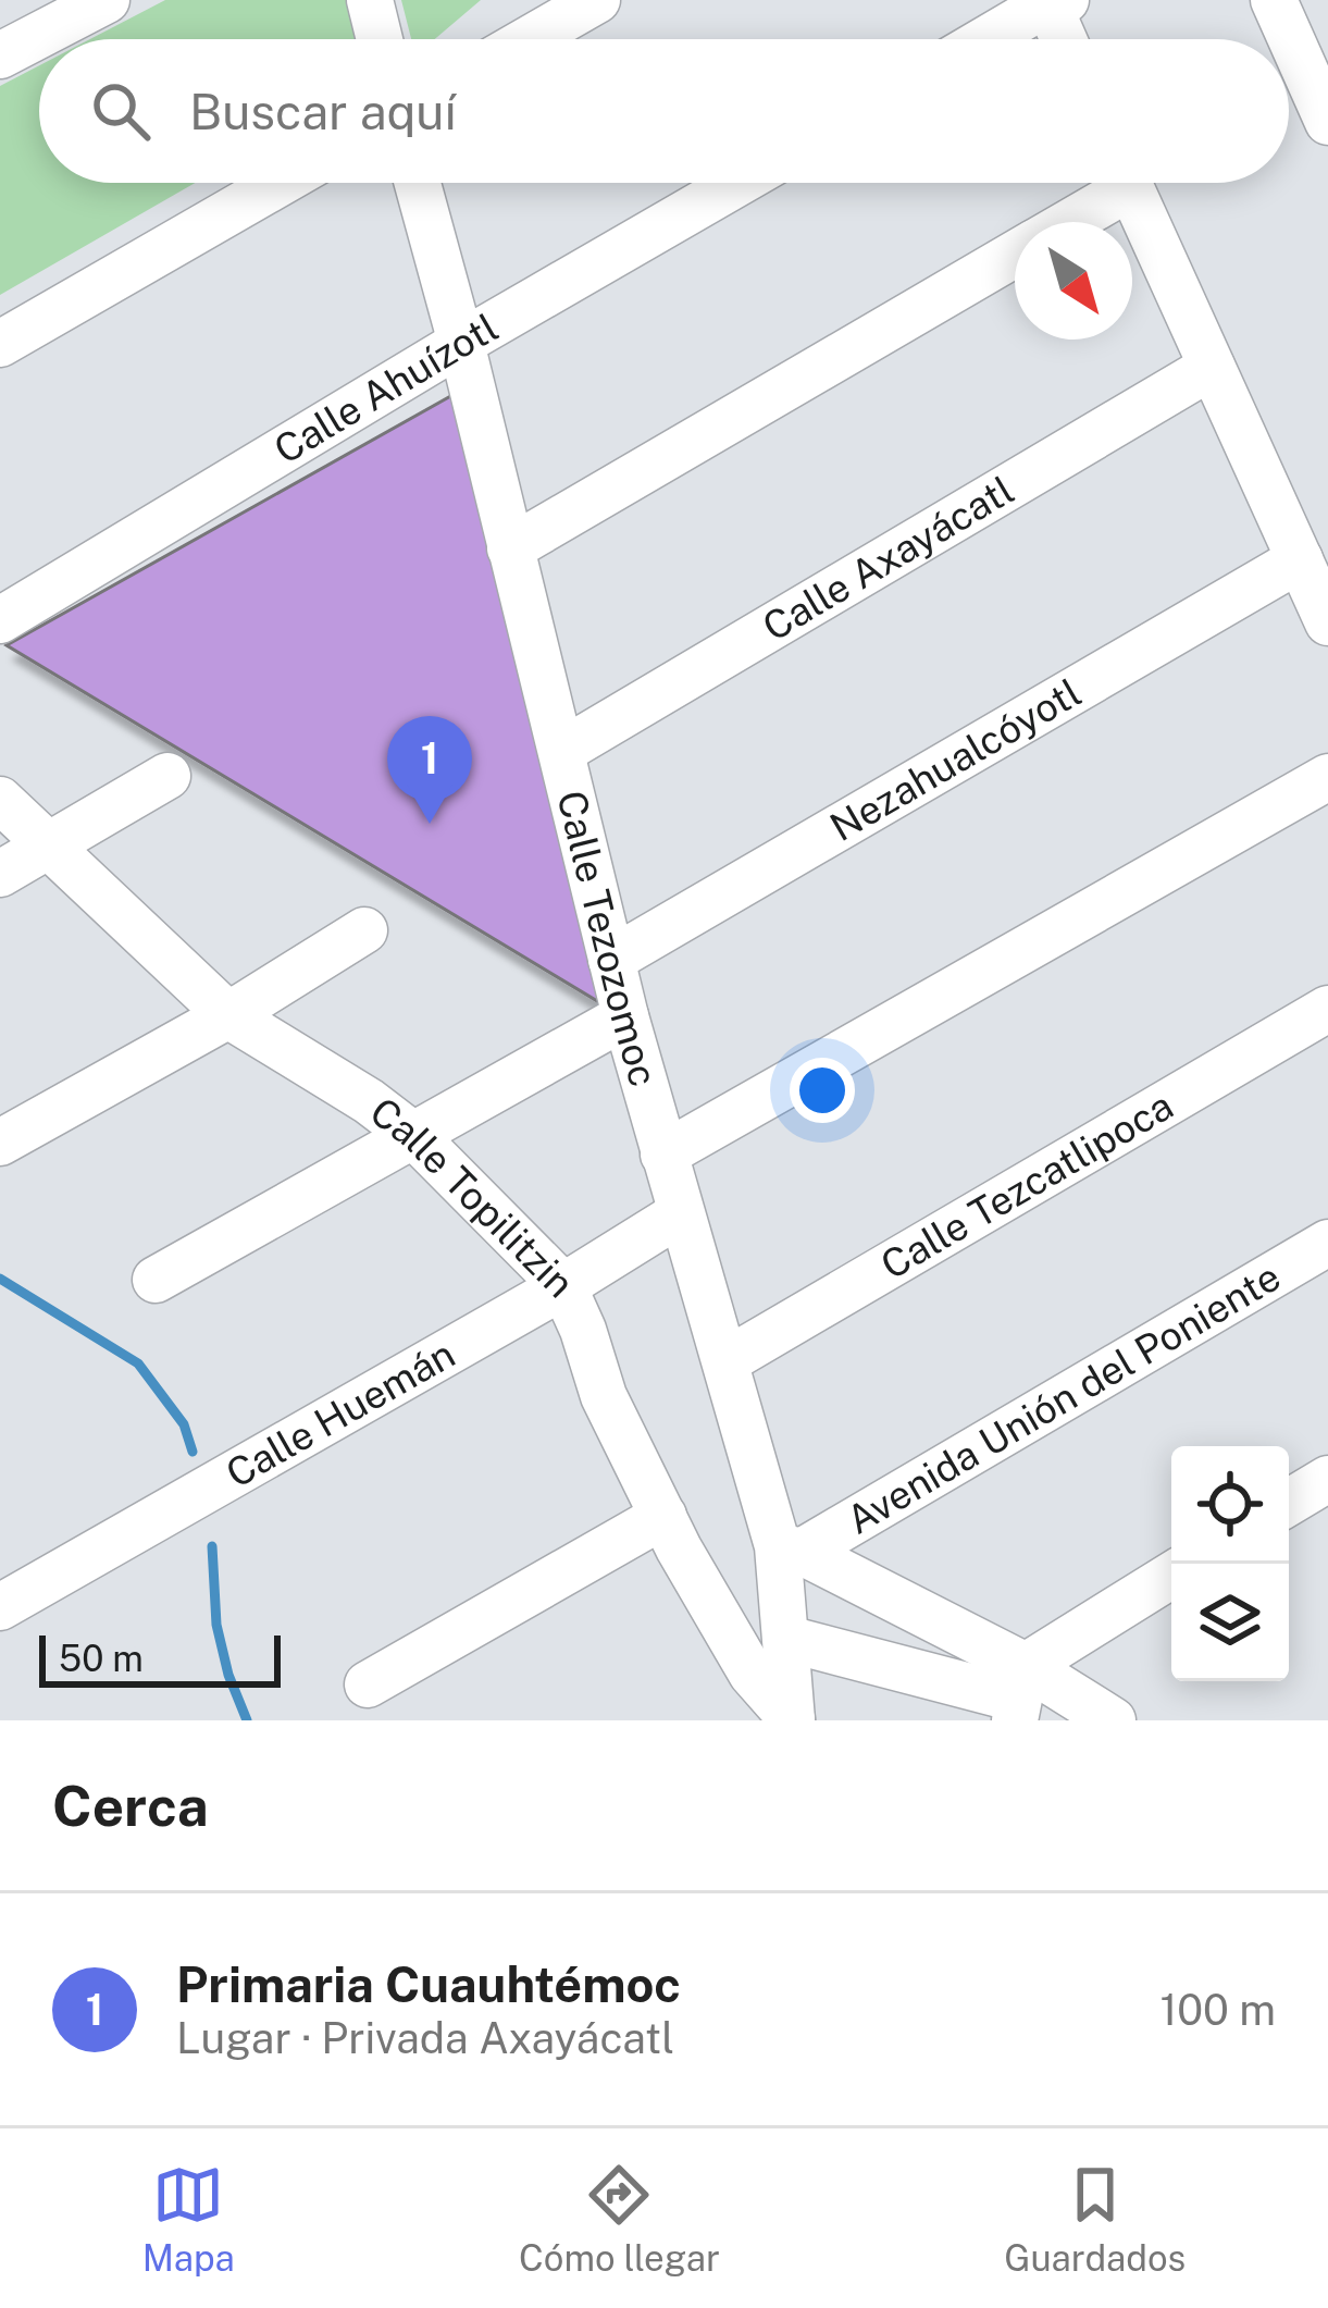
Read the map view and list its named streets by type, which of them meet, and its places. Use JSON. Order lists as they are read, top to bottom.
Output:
{
  "streets": {
    "street": [
      "Calle Ahuízotl",
      "Calle Axayácatl",
      "Nezahualcóyotl",
      "Calle Tezozomoc",
      "Calle Tezcatlipoca",
      "Calle Topilitzin",
      "Avenida Unión del Poniente",
      "Calle Huemán"
    ]
  },
  "crossings": [
    ["Calle Ahuízotl", "Calle Tezozomoc"],
    ["Calle Axayácatl", "Calle Tezozomoc"],
    ["Nezahualcóyotl", "Calle Tezozomoc"],
    ["Calle Tezozomoc", "Calle Tezcatlipoca"],
    ["Calle Tezozomoc", "Calle Topilitzin"],
    ["Calle Tezozomoc", "Avenida Unión del Poniente"],
    ["Calle Tezozomoc", "Calle Huemán"],
    ["Calle Topilitzin", "Calle Huemán"]
  ],
  "scale_bar": "50 m",
  "north": "bottom right",
  "page": {
    "search": "Buscar aquí",
    "pins": "1",
    "scale": "50 m",
    "heading": "Cerca",
    "list": [
      {
        "mark": "1",
        "name": "Primaria Cuauhtémoc",
        "note": "Lugar · Privada Axayácatl",
        "value": "100 m"
      }
    ],
    "nav": ["Mapa", "Cómo llegar", "Guardados"]
  }
}
